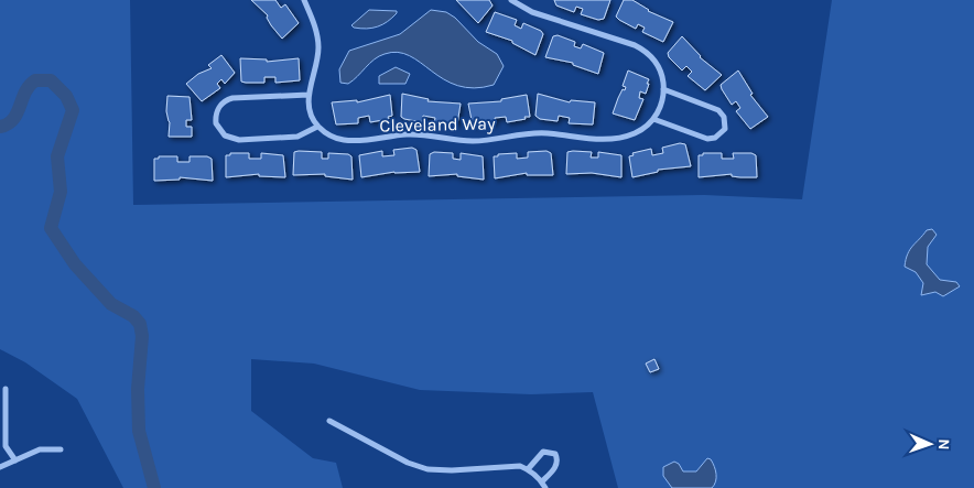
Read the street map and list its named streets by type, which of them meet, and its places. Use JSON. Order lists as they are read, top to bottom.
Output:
{
  "streets": {
    "street": ["Cleveland Way"]
  },
  "north": "right"
}
